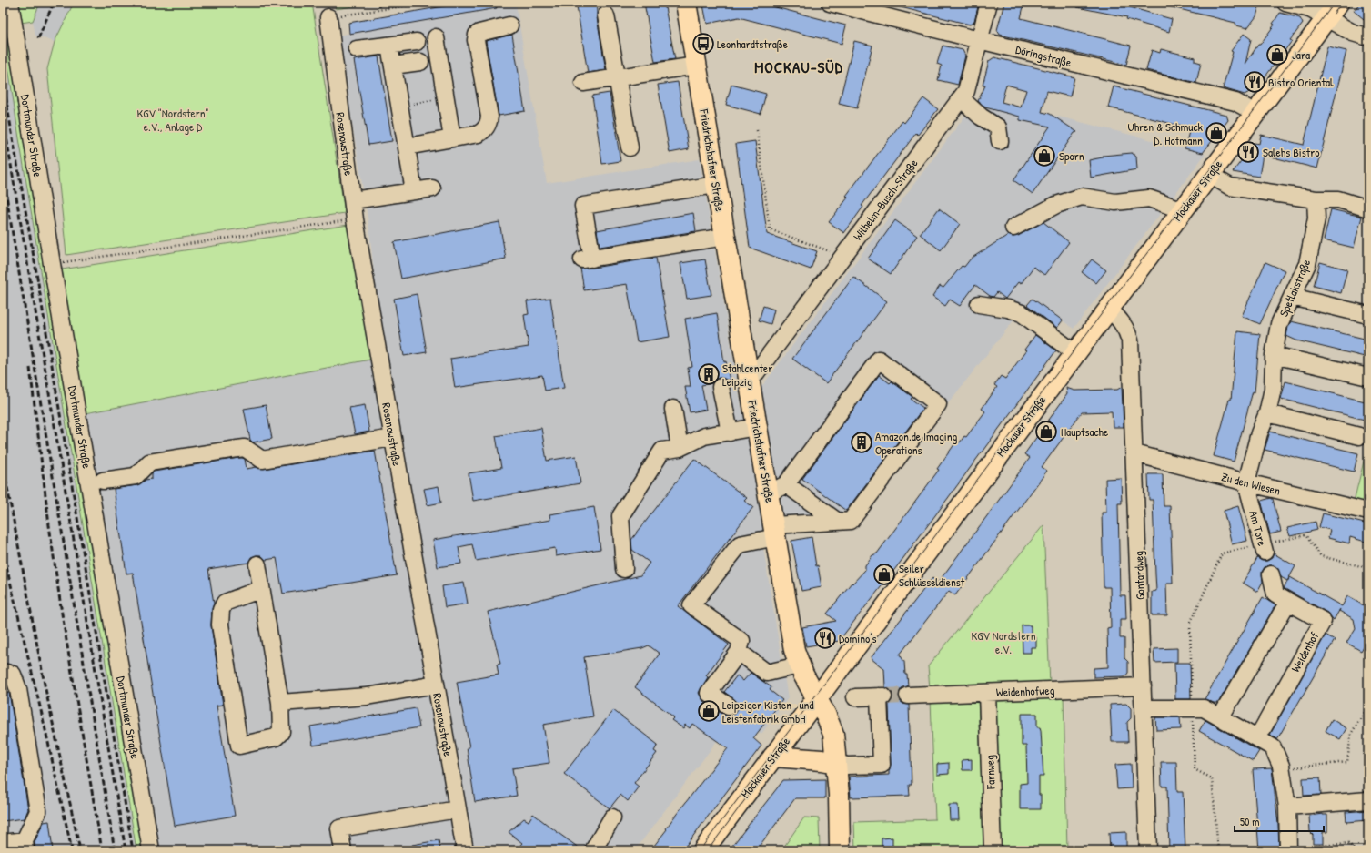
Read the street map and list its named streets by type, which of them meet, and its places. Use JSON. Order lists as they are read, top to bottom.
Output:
{
  "streets": {
    "main road": ["Friedrichshafner Straße", "Mockauer Straße"],
    "street": [
      "Döringstraße",
      "Dortmunder Straße",
      "Rosenowstraße",
      "Wilhelm-Busch-Straße",
      "Spetlakstraße",
      "Zu den Wiesen",
      "Am Tore",
      "Gontardweg",
      "Weidenhof",
      "Weidenhofweg",
      "Farnweg"
    ]
  },
  "crossings": [
    ["Döringstraße", "Mockauer Straße"],
    ["Döringstraße", "Wilhelm-Busch-Straße"],
    ["Friedrichshafner Straße", "Mockauer Straße"],
    ["Friedrichshafner Straße", "Wilhelm-Busch-Straße"],
    ["Mockauer Straße", "Gontardweg"],
    ["Spetlakstraße", "Zu den Wiesen"],
    ["Spetlakstraße", "Am Tore"],
    ["Zu den Wiesen", "Am Tore"],
    ["Zu den Wiesen", "Gontardweg"],
    ["Gontardweg", "Weidenhofweg"],
    ["Weidenhofweg", "Farnweg"]
  ],
  "districts": ["MOCKAU-SÜD"],
  "parks": ["KGV \"Nordstern\" e.V., Anlage D", "KGV Nordstern e.V."],
  "places": {
    "bus stop": ["Leonhardtstraße"],
    "shop": [
      "Jara",
      "Uhren & Schmuck D. Hofmann",
      "Sporn",
      "Hauptsache",
      "Seiler Schlüsseldienst",
      "Leipziger Kisten- und Leistenfabrik GmbH"
    ],
    "restaurant": ["Bistro Oriental", "Salehs Bistro", "Domino's"],
    "building": ["Stahlcenter Leipzig", "Amazon.de Imaging Operations"]
  },
  "scale_bar": "50 m"
}
